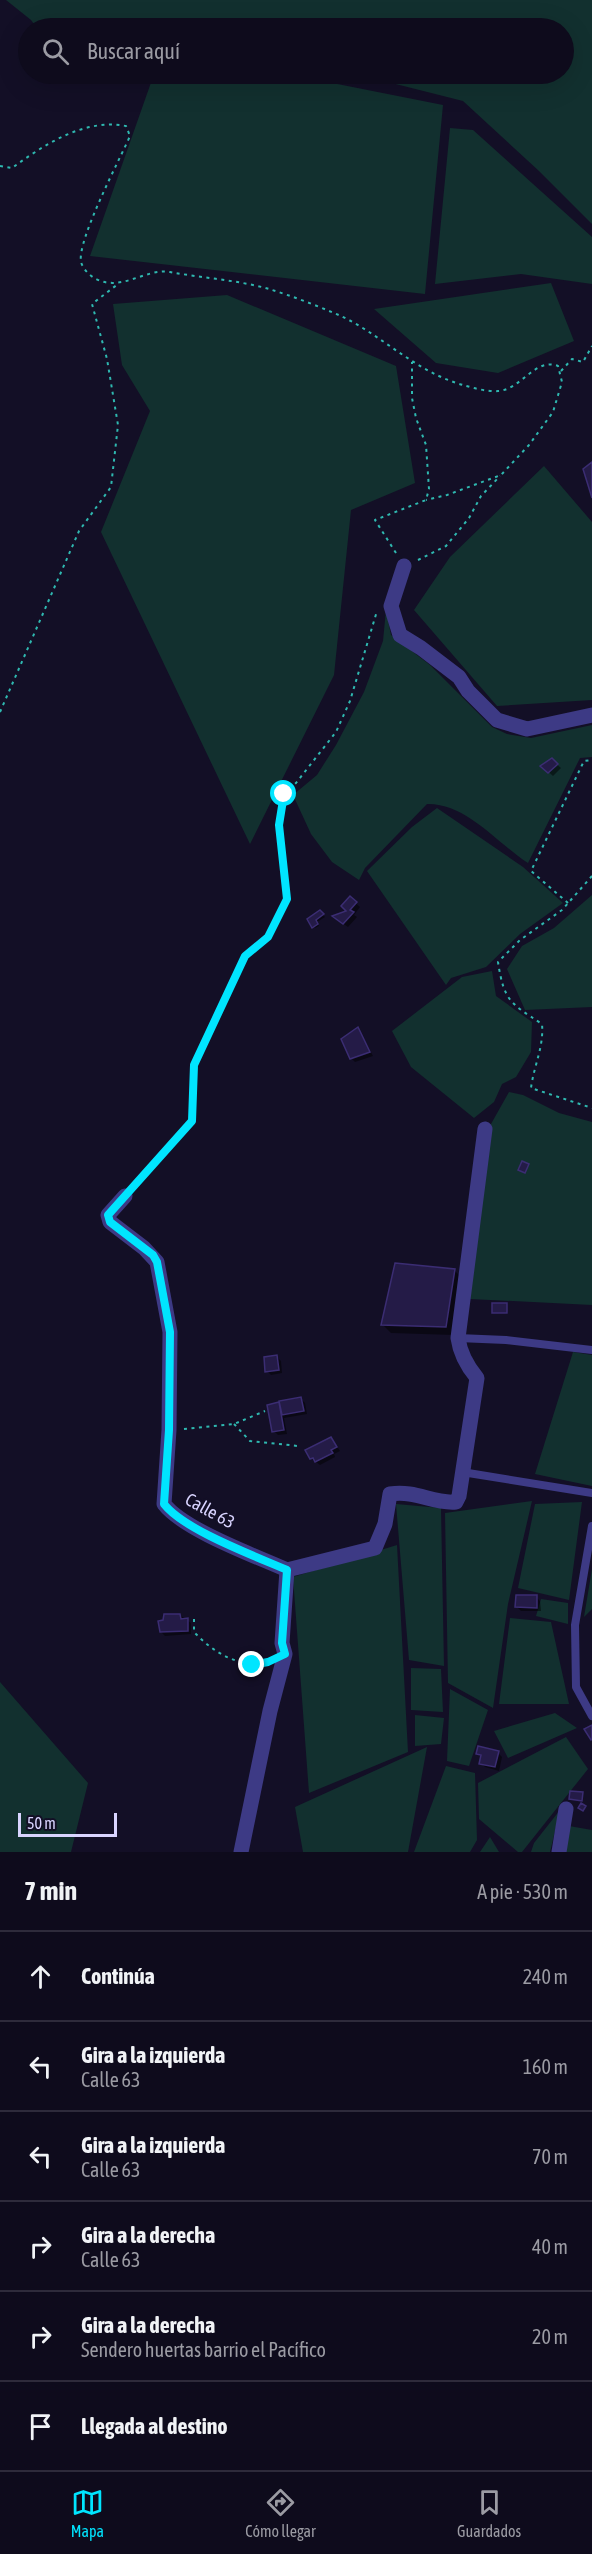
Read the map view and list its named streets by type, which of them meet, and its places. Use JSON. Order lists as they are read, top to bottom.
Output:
{
  "streets": {
    "street": ["Calle 63"]
  },
  "scale_bar": "50 m",
  "page": {
    "search": "Buscar aquí",
    "scale": "50 m",
    "heading": ["7 min", "A pie · 530 m"],
    "list": [
      ["Continúa", "240 m"],
      ["Gira a la izquierda", "Calle 63", "160 m"],
      ["Gira a la izquierda", "Calle 63", "70 m"],
      ["Gira a la derecha", "Calle 63", "40 m"],
      ["Gira a la derecha", "Sendero huertas barrio el Pacífico", "20 m"],
      "Llegada al destino"
    ],
    "nav": ["Mapa", "Cómo llegar", "Guardados"]
  }
}
